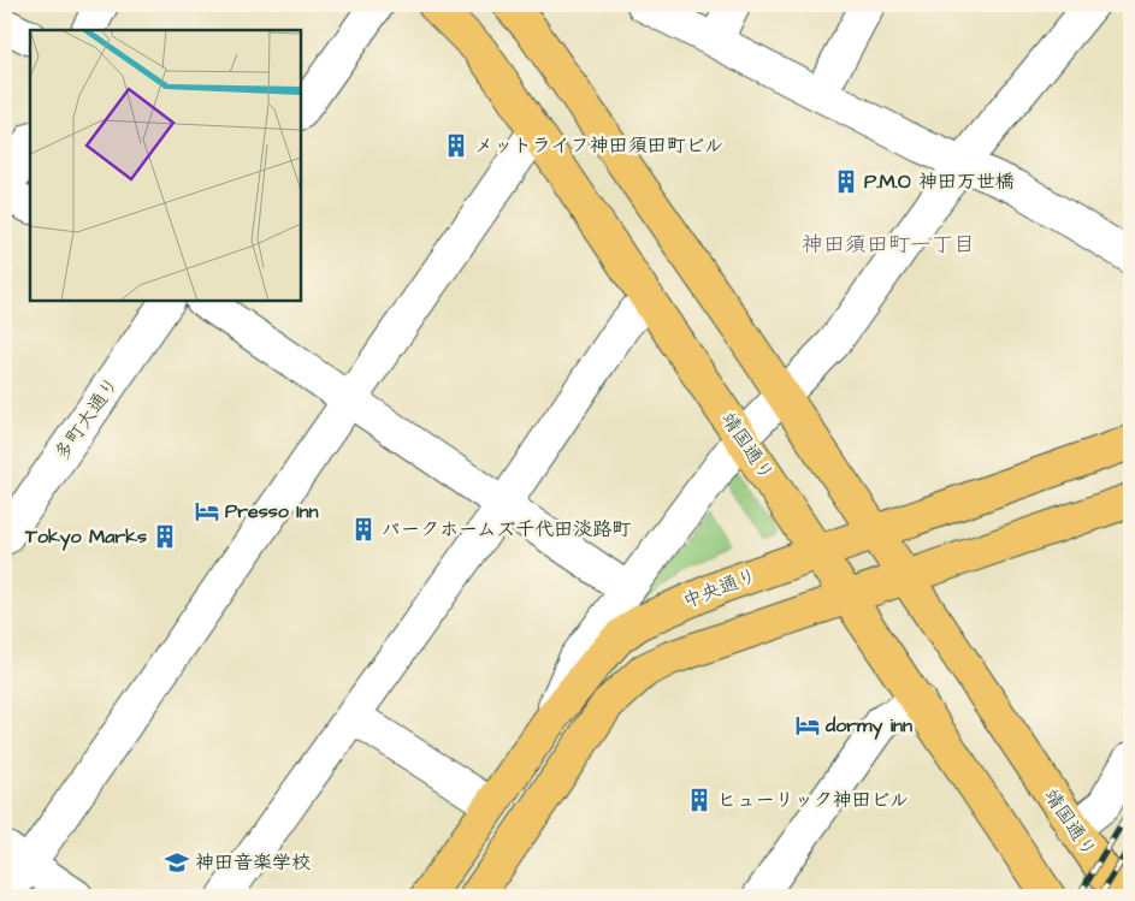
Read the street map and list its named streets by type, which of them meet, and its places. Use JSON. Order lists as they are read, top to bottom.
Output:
{
  "streets": {
    "main road": ["靖国通り", "中央通り"],
    "street": ["多町大通り"]
  },
  "crossings": [
    ["靖国通り", "中央通り"]
  ],
  "districts": ["神田須田町一丁目"],
  "places": {
    "building": [
      "メットライフ神田須田町ビル",
      "P.M.O 神田万世橋",
      "パークホームズ千代田淡路町",
      "Tokyo Marks",
      "ヒューリック神田ビル"
    ],
    "hotel": ["Presso Inn", "dormy inn"],
    "school or university": ["神田音楽学校"]
  }
}
